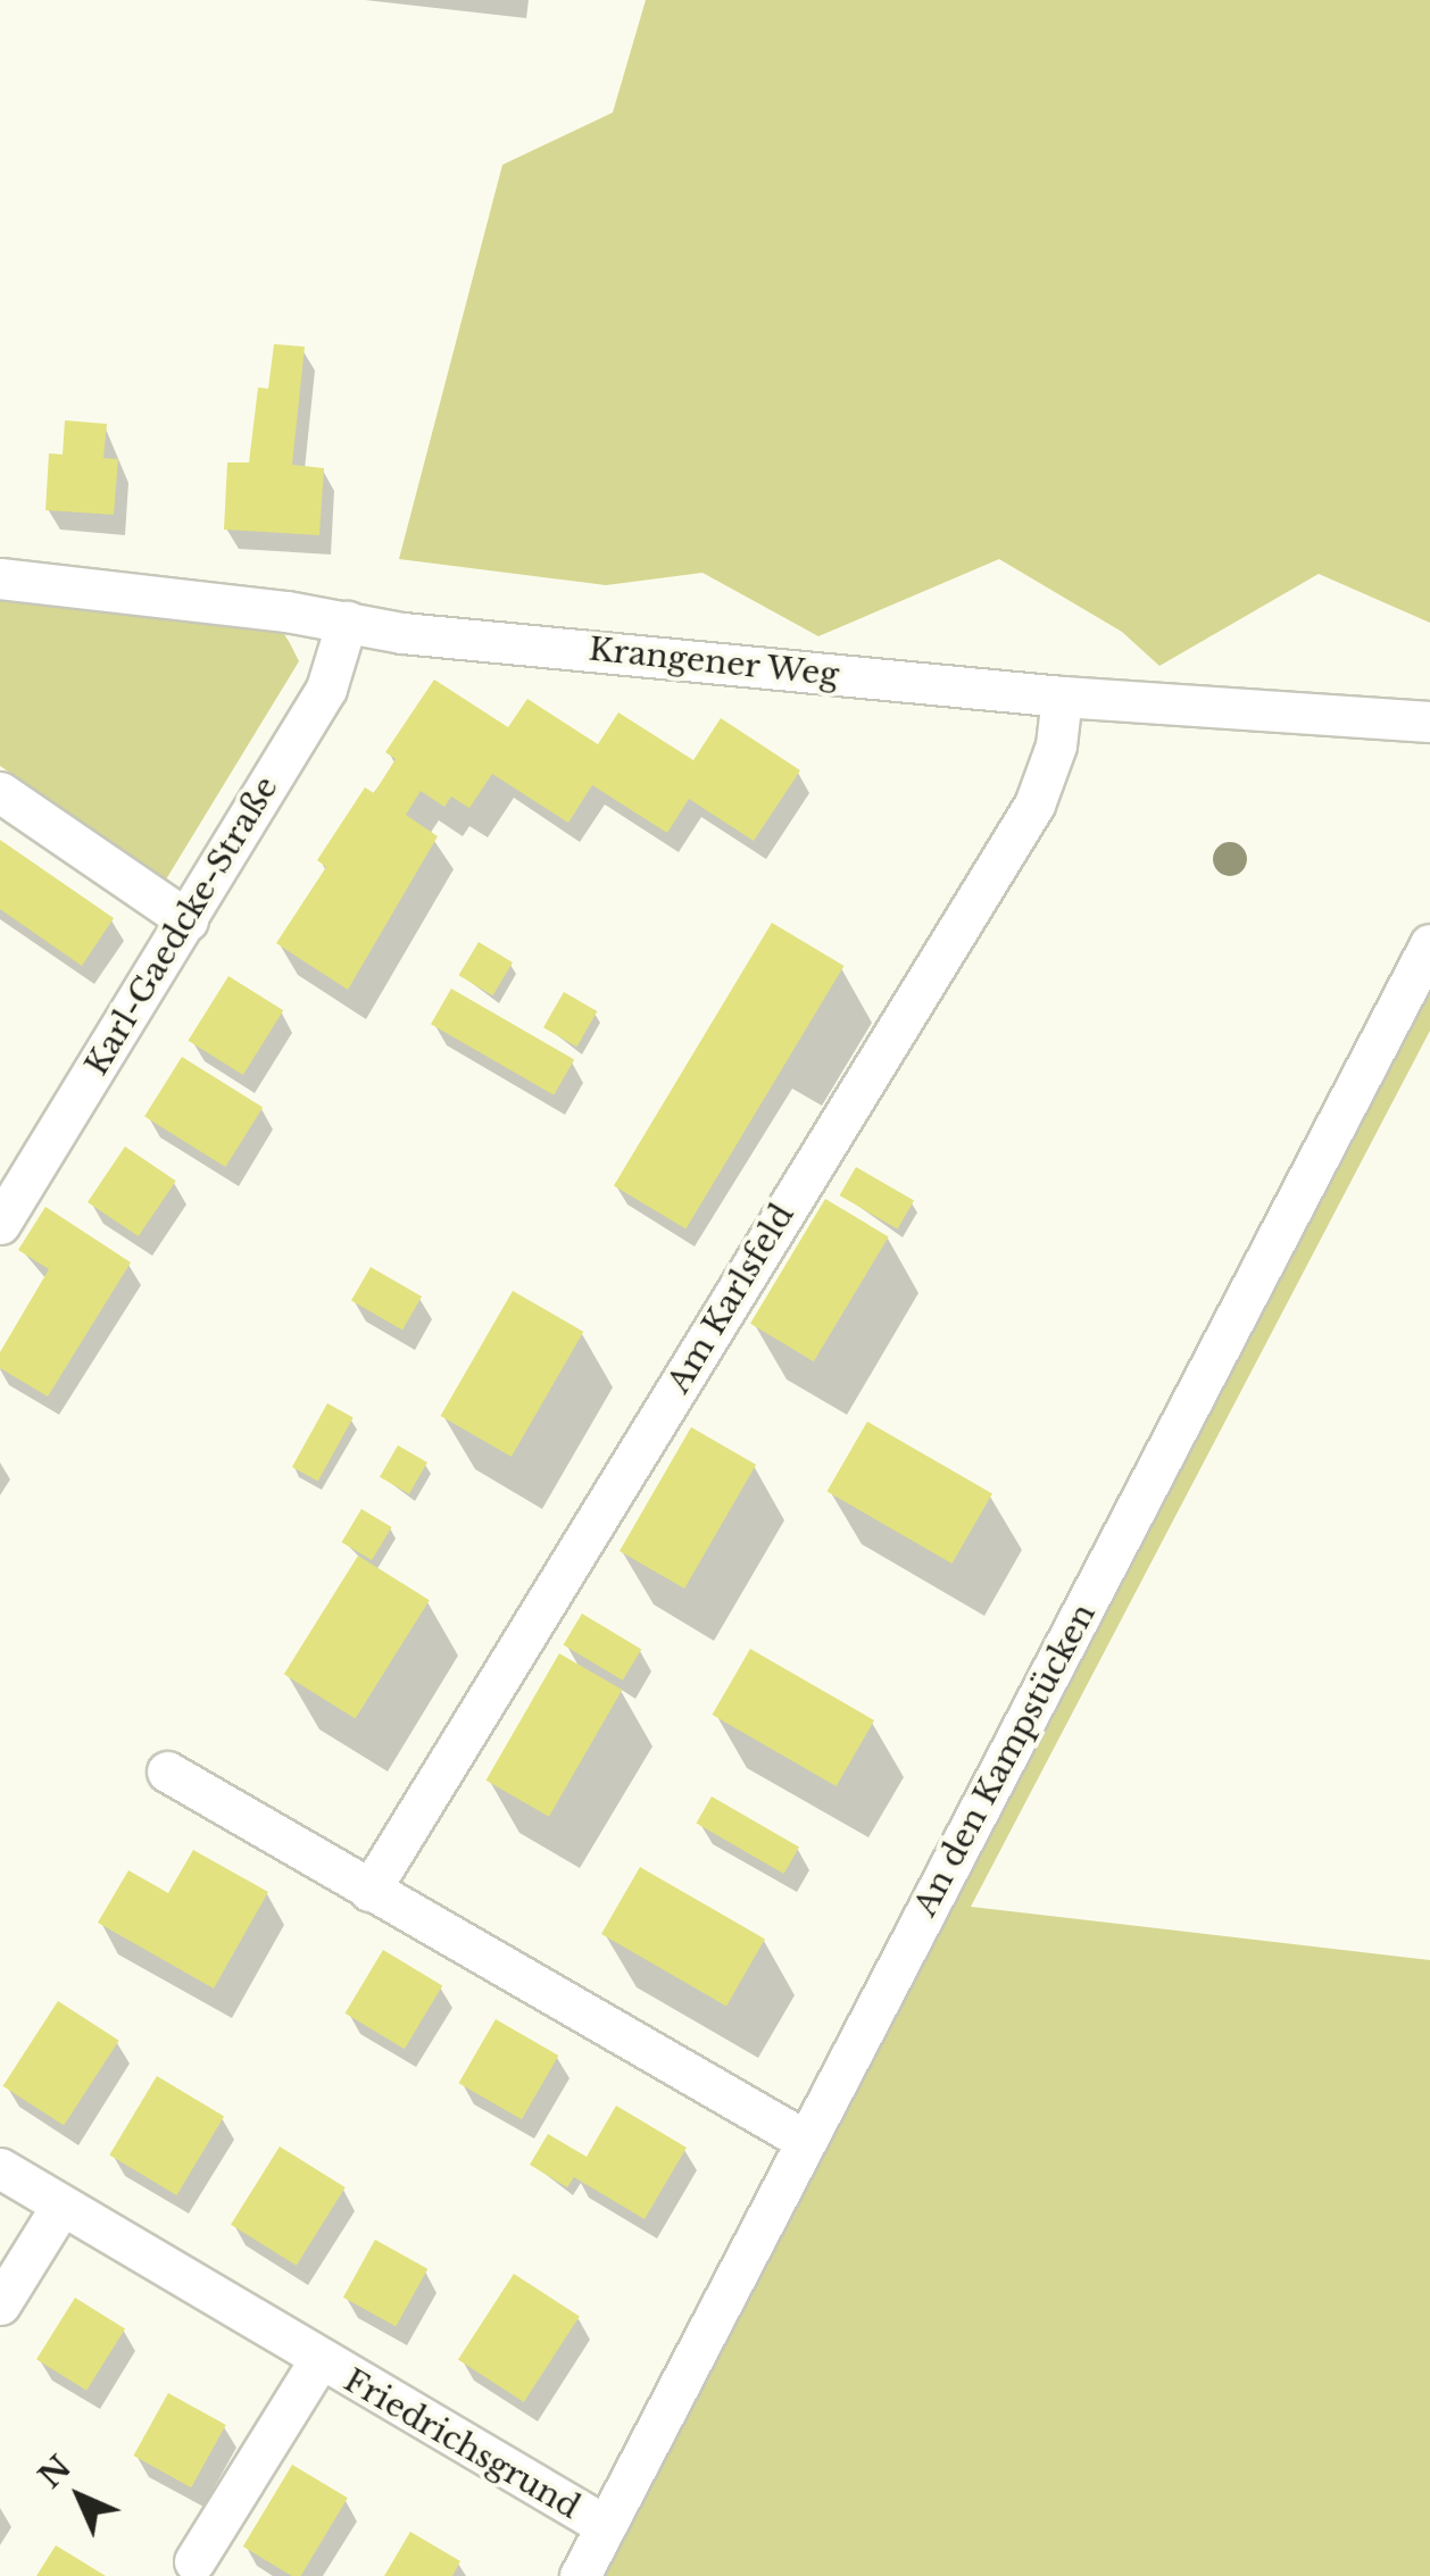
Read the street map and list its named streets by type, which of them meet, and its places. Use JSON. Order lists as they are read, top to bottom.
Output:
{
  "streets": {
    "street": [
      "Krangener Weg",
      "Karl-Gaedcke-Straße",
      "Am Karlsfeld",
      "An den Kampstücken",
      "Friedrichsgrund"
    ]
  },
  "crossings": [
    ["Krangener Weg", "Karl-Gaedcke-Straße"],
    ["Krangener Weg", "Am Karlsfeld"],
    ["An den Kampstücken", "Friedrichsgrund"]
  ],
  "north": "top left"
}
